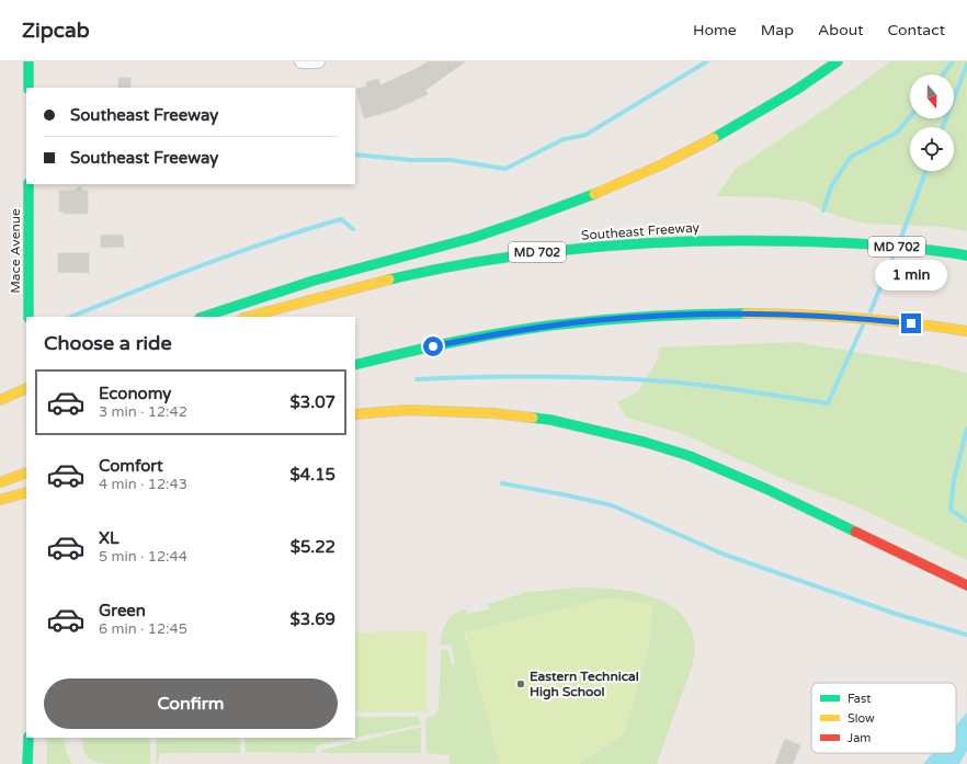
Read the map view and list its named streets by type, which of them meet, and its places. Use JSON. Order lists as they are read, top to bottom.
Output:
{
  "streets": {
    "main road": ["Southeast Freeway", "MD 702", "Mace Avenue"]
  },
  "places": ["Eastern Technical High School"],
  "legend": ["Fast", "Slow", "Jam"],
  "north": "bottom",
  "page": {
    "header": "Zipcab",
    "nav": [
      "Home",
      "Map",
      "About",
      "Contact"
    ],
    "banner": ["Southeast Freeway", "Southeast Freeway"],
    "bubble": "1 min",
    "heading": "Choose a ride",
    "list": [
      {
        "name": "Economy",
        "note": "3 min · 12:42",
        "value": "$3.07"
      },
      {
        "name": "Comfort",
        "note": "4 min · 12:43",
        "value": "$4.15"
      },
      {
        "name": "XL",
        "note": "5 min · 12:44",
        "value": "$5.22"
      },
      {
        "name": "Green",
        "note": "6 min · 12:45",
        "value": "$3.69"
      }
    ],
    "buttons": "Confirm"
  }
}
